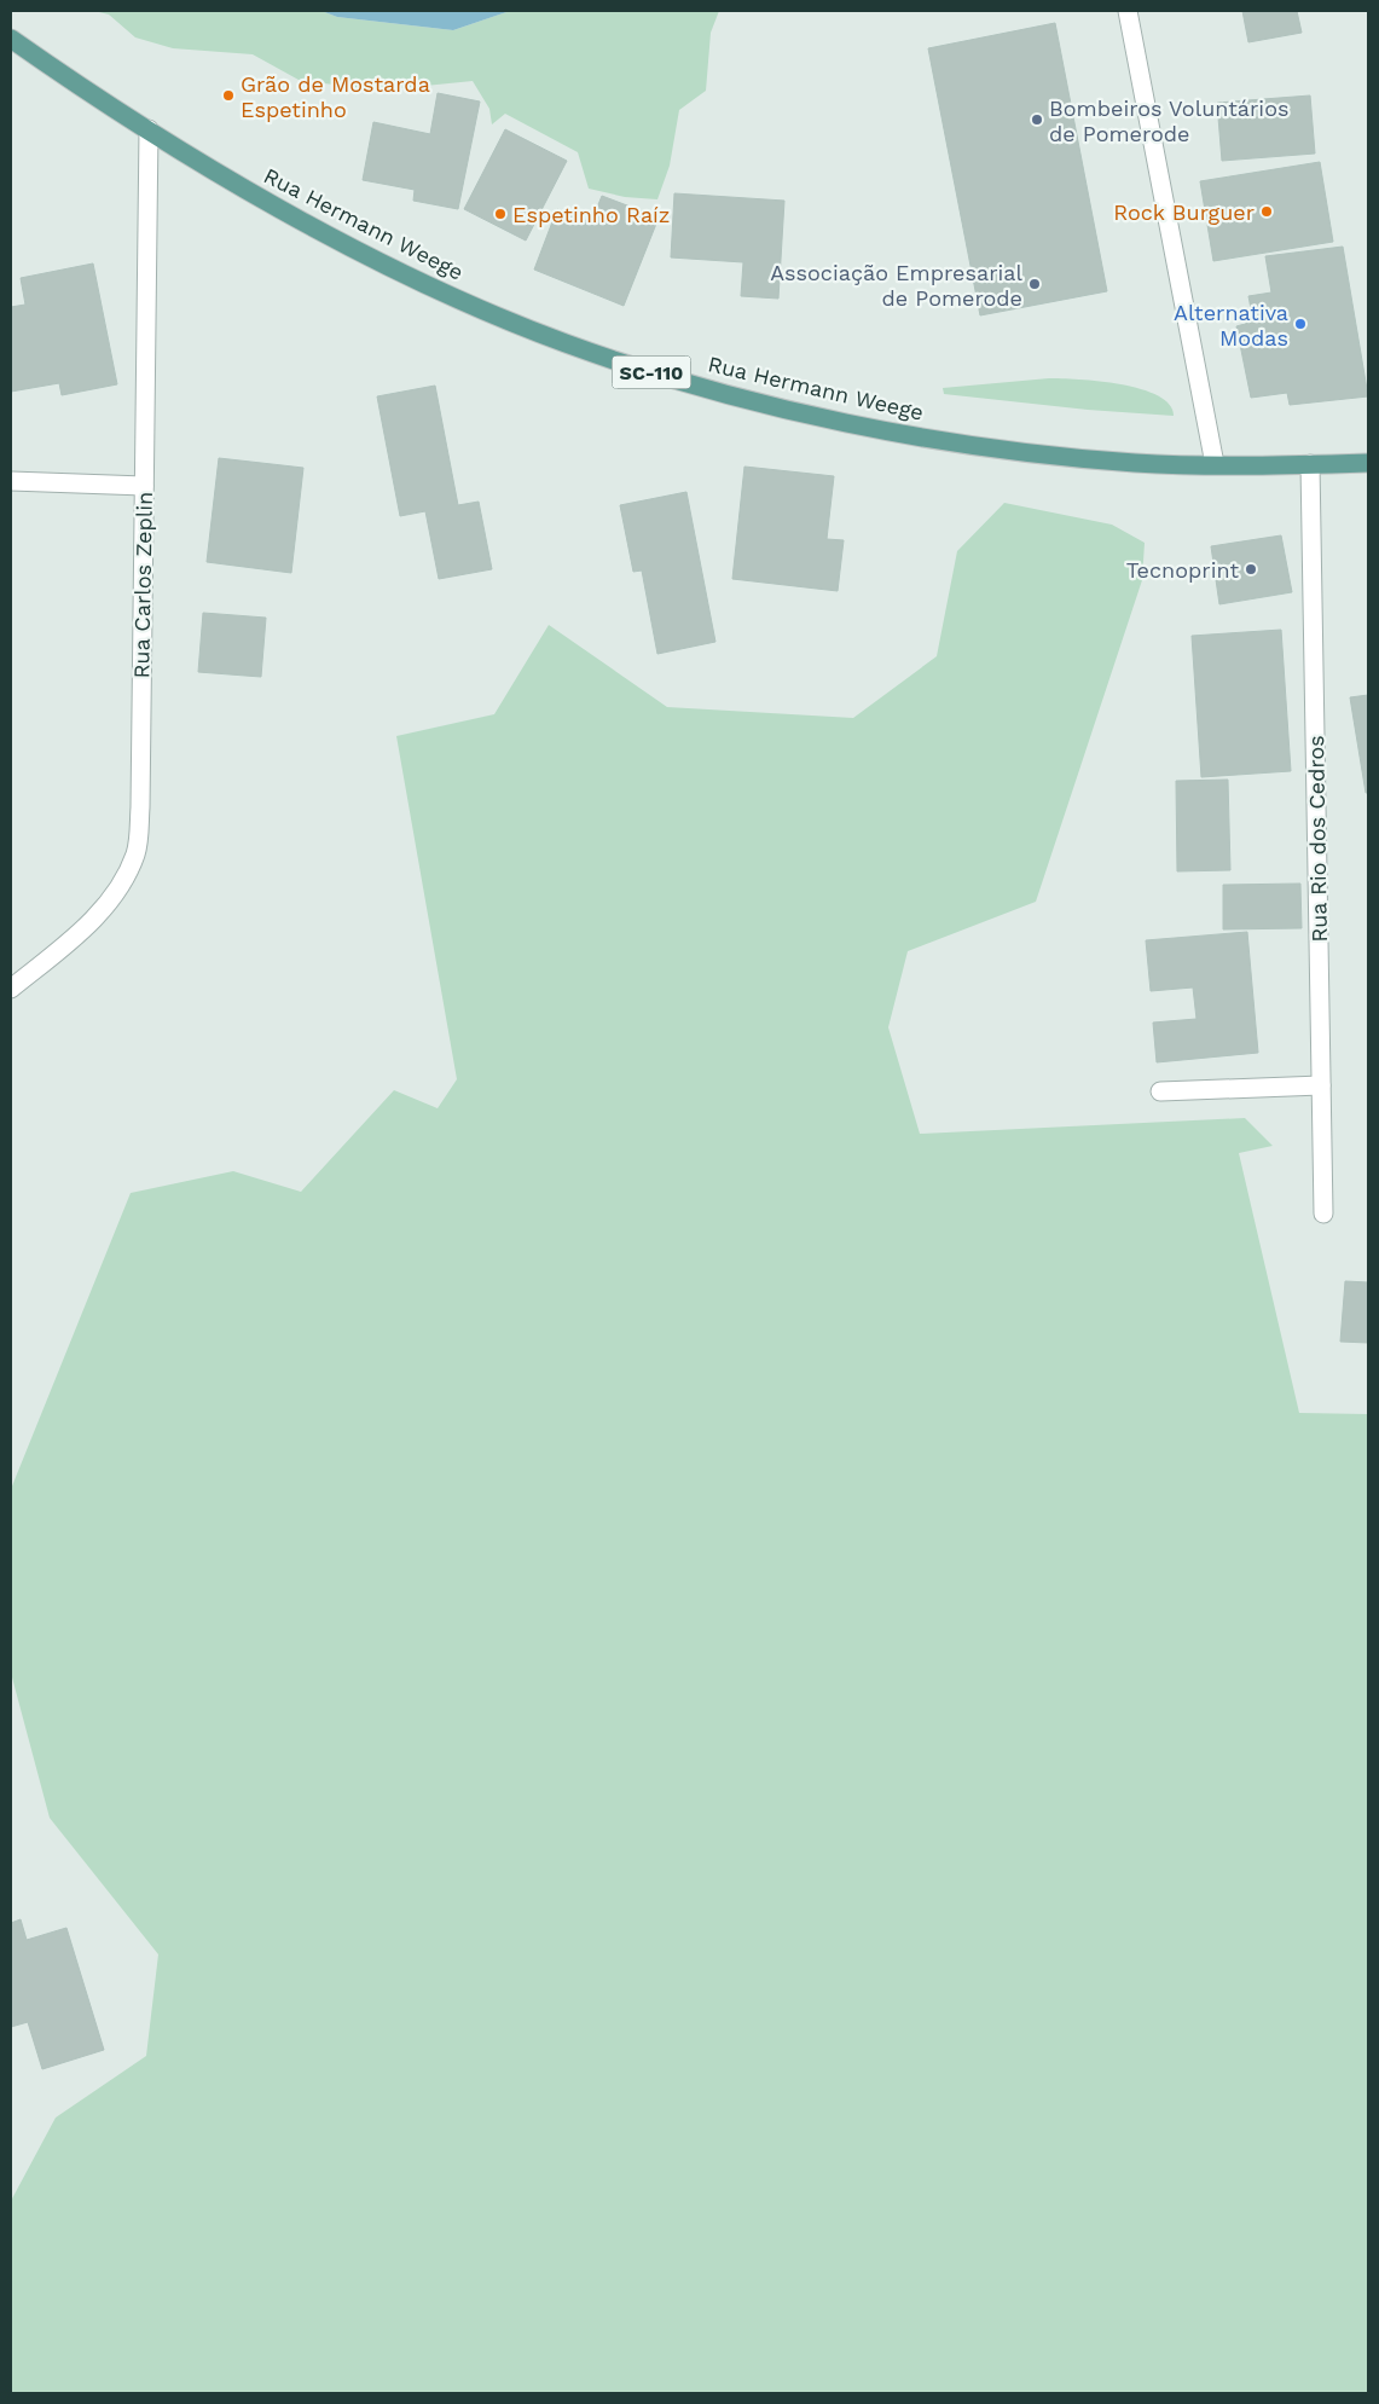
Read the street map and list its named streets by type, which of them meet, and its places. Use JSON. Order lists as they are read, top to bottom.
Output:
{
  "streets": {
    "main road": ["Rua Hermann Weege", "SC-110"],
    "street": ["Rua Carlos Zeplin", "Rua Rio dos Cedros"]
  },
  "crossings": [
    ["Rua Hermann Weege", "Rua Carlos Zeplin"],
    ["Rua Hermann Weege", "Rua Rio dos Cedros"]
  ],
  "places": [
    "Grão de Mostarda Espetinho",
    "Bombeiros Voluntários de Pomerode",
    "Rock Burguer",
    "Espetinho Raíz",
    "Associação Empresarial de Pomerode",
    "Alternativa Modas",
    "Tecnoprint"
  ]
}
